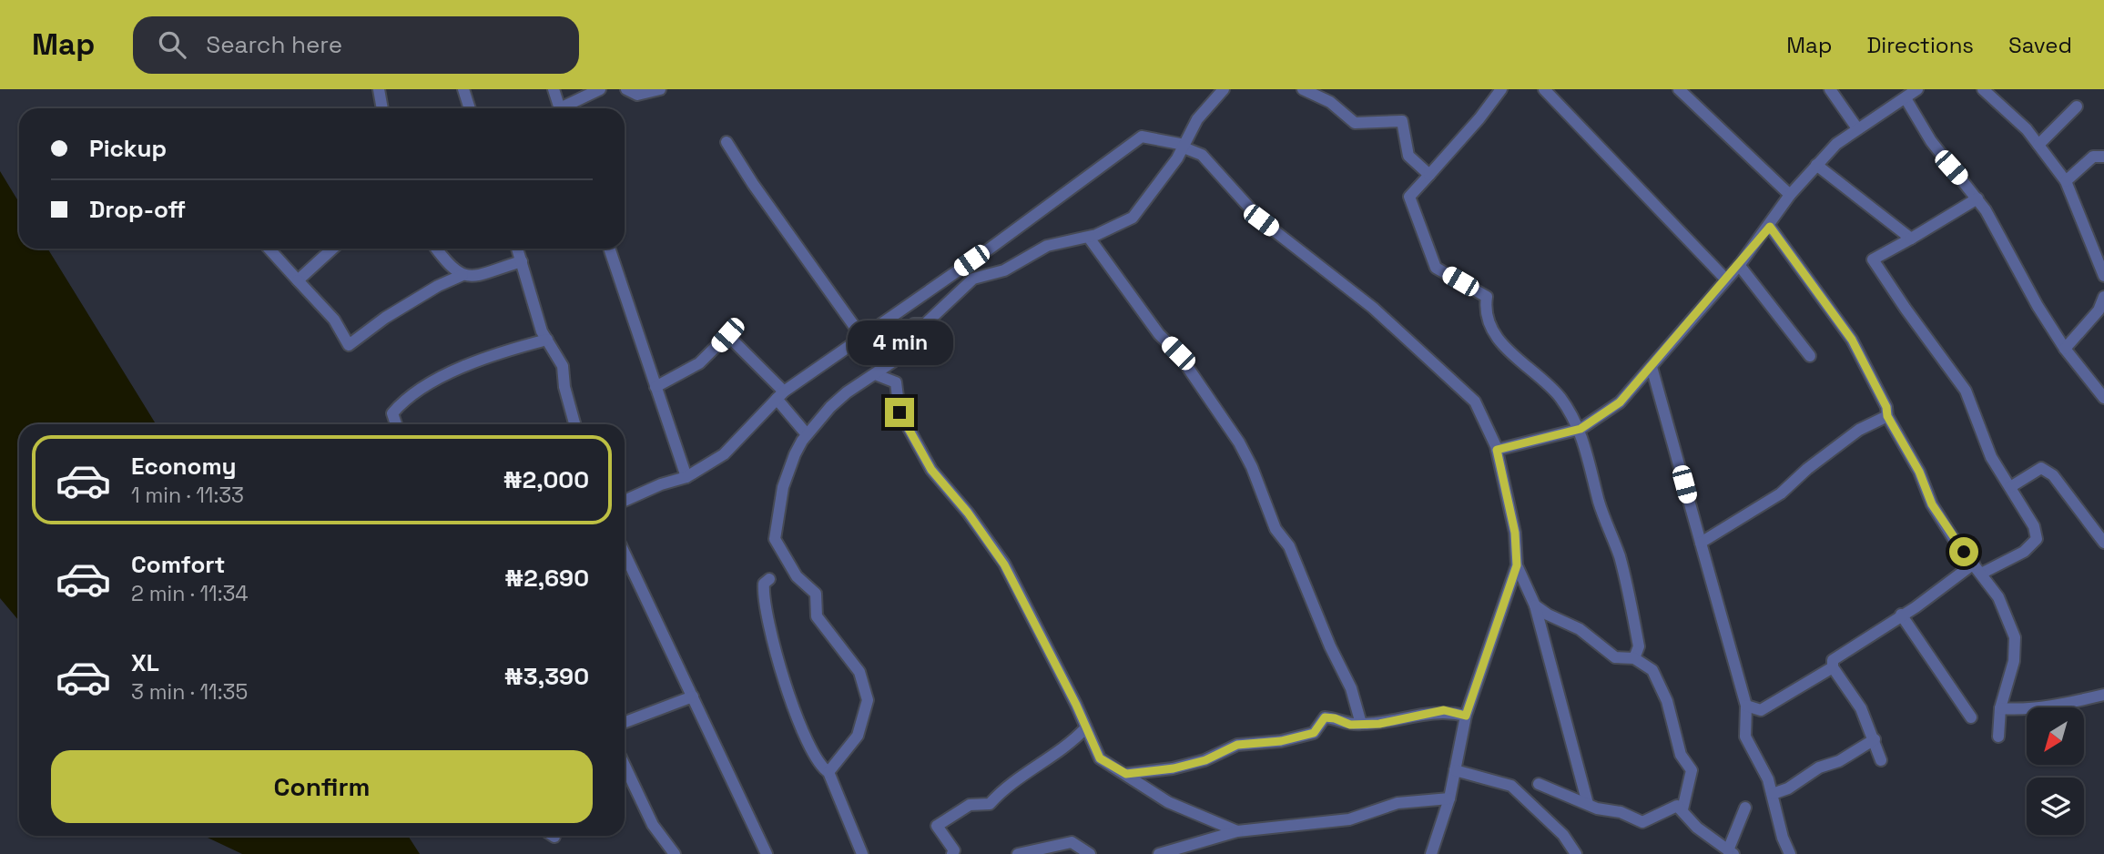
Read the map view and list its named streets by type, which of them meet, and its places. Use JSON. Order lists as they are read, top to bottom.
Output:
{
  "north": "bottom left",
  "page": {
    "header": "Map",
    "search": "Search here",
    "nav": ["Map", "Directions", "Saved"],
    "banner": ["Pickup", "Drop-off"],
    "bubble": "4 min",
    "list": [
      {
        "name": "Economy",
        "note": "1 min · 11:33",
        "value": "₦2,000"
      },
      {
        "name": "Comfort",
        "note": "2 min · 11:34",
        "value": "₦2,690"
      },
      {
        "name": "XL",
        "note": "3 min · 11:35",
        "value": "₦3,390"
      }
    ],
    "buttons": "Confirm"
  }
}
